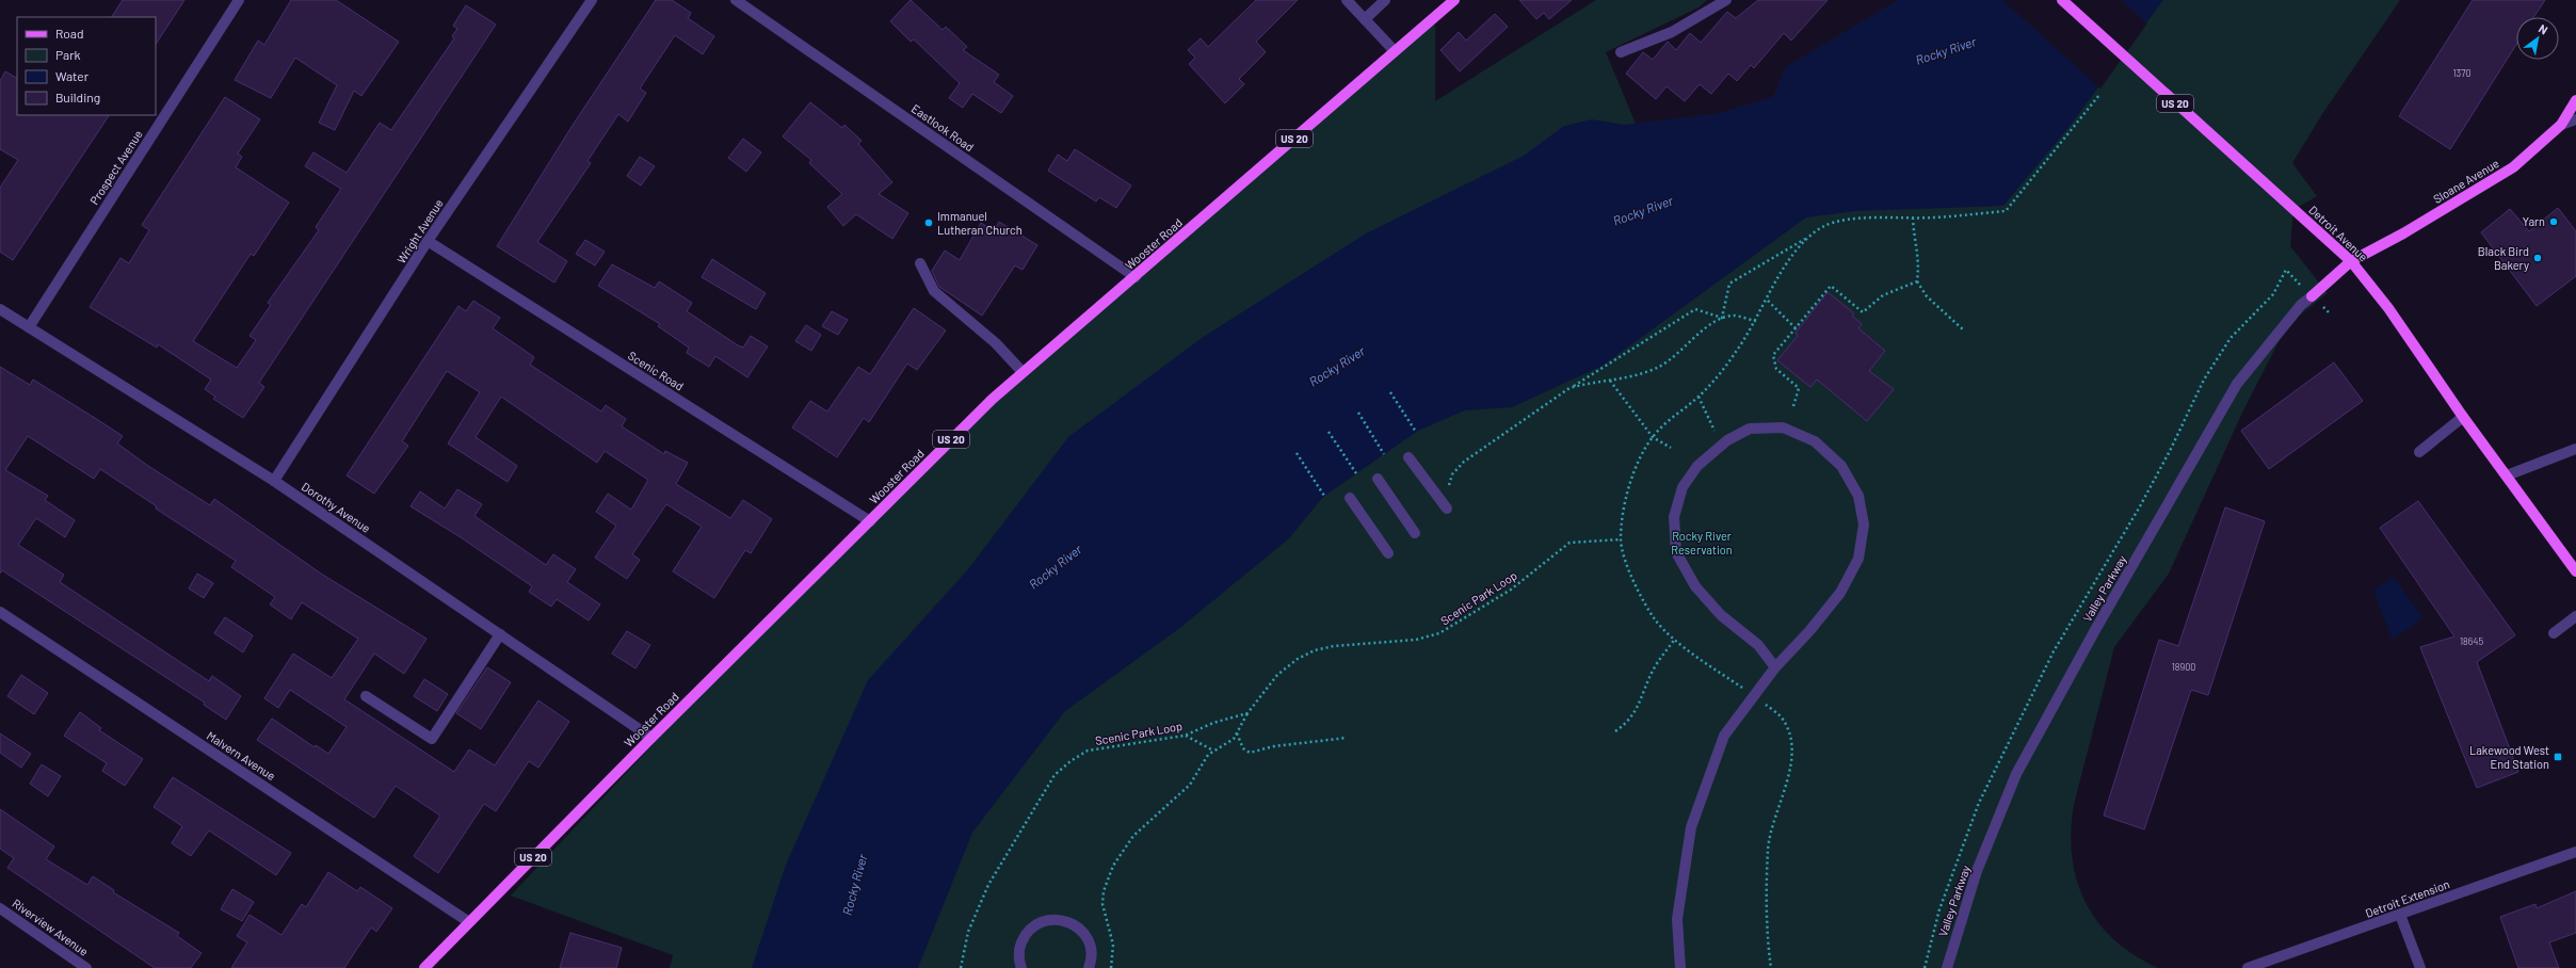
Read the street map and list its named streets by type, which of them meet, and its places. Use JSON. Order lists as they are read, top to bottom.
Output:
{
  "streets": {
    "main road": [
      "US 20",
      "Sloane Avenue",
      "Detroit Avenue",
      "Wooster Road",
      "Valley Parkway"
    ],
    "street": [
      "Eastlook Road",
      "Prospect Avenue",
      "Wright Avenue",
      "Scenic Road",
      "Dorothy Avenue",
      "Malvern Avenue",
      "Detroit Extension",
      "Riverview Avenue"
    ],
    "path": ["Scenic Park Loop"]
  },
  "crossings": [
    ["Eastlook Road", "Wooster Road"],
    ["Prospect Avenue", "Dorothy Avenue"],
    ["Sloane Avenue", "Detroit Avenue"],
    ["Sloane Avenue", "Valley Parkway"],
    ["Wright Avenue", "Scenic Road"],
    ["Wright Avenue", "Dorothy Avenue"],
    ["Detroit Avenue", "Valley Parkway"],
    ["Wooster Road", "Scenic Road"],
    ["Wooster Road", "Dorothy Avenue"],
    ["Wooster Road", "Malvern Avenue"]
  ],
  "water": ["Rocky River"],
  "parks": ["Rocky River Reservation"],
  "places": {
    "other": ["Yarn", "Immanuel Lutheran Church", "Black Bird Bakery"],
    "transit": ["Lakewood West End Station"]
  },
  "house_numbers": ["1370", "18645", "18900"],
  "legend": [
    "Road",
    "Park",
    "Water",
    "Building"
  ],
  "north": "top right"
}
